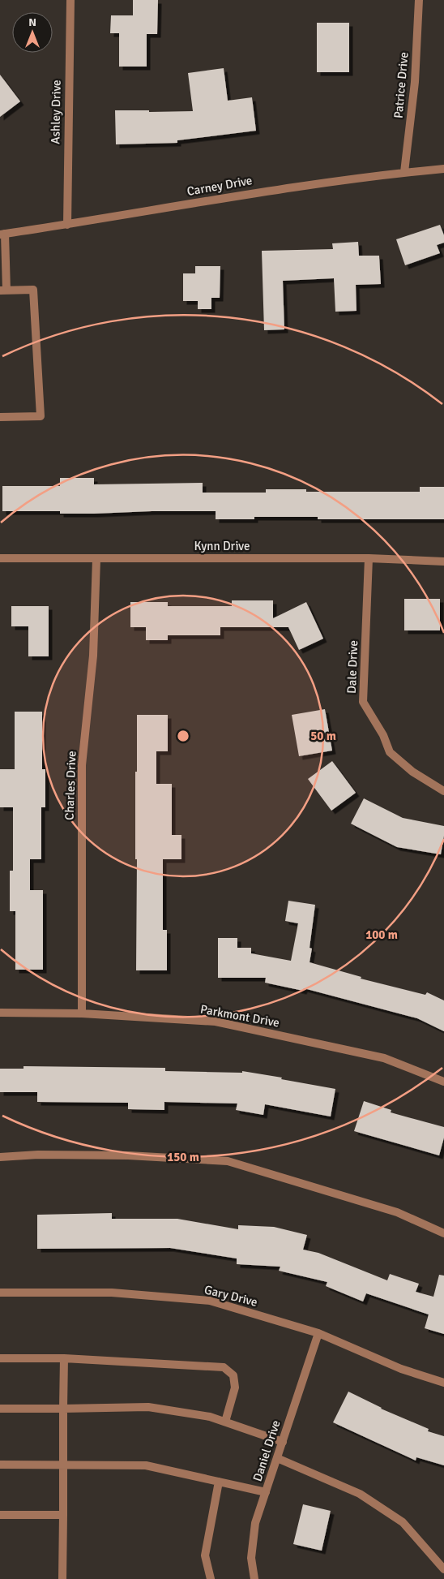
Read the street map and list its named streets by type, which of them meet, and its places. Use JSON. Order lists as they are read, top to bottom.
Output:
{
  "streets": {
    "street": [
      "Patrice Drive",
      "Ashley Drive",
      "Carney Drive",
      "Kynn Drive",
      "Dale Drive",
      "Charles Drive",
      "Parkmont Drive",
      "Gary Drive",
      "Daniel Drive"
    ]
  },
  "crossings": [
    ["Patrice Drive", "Carney Drive"],
    ["Ashley Drive", "Carney Drive"],
    ["Kynn Drive", "Dale Drive"],
    ["Kynn Drive", "Charles Drive"],
    ["Charles Drive", "Parkmont Drive"],
    ["Gary Drive", "Daniel Drive"]
  ],
  "north": "top",
  "rings": ["50 m", "100 m", "150 m"]
}
